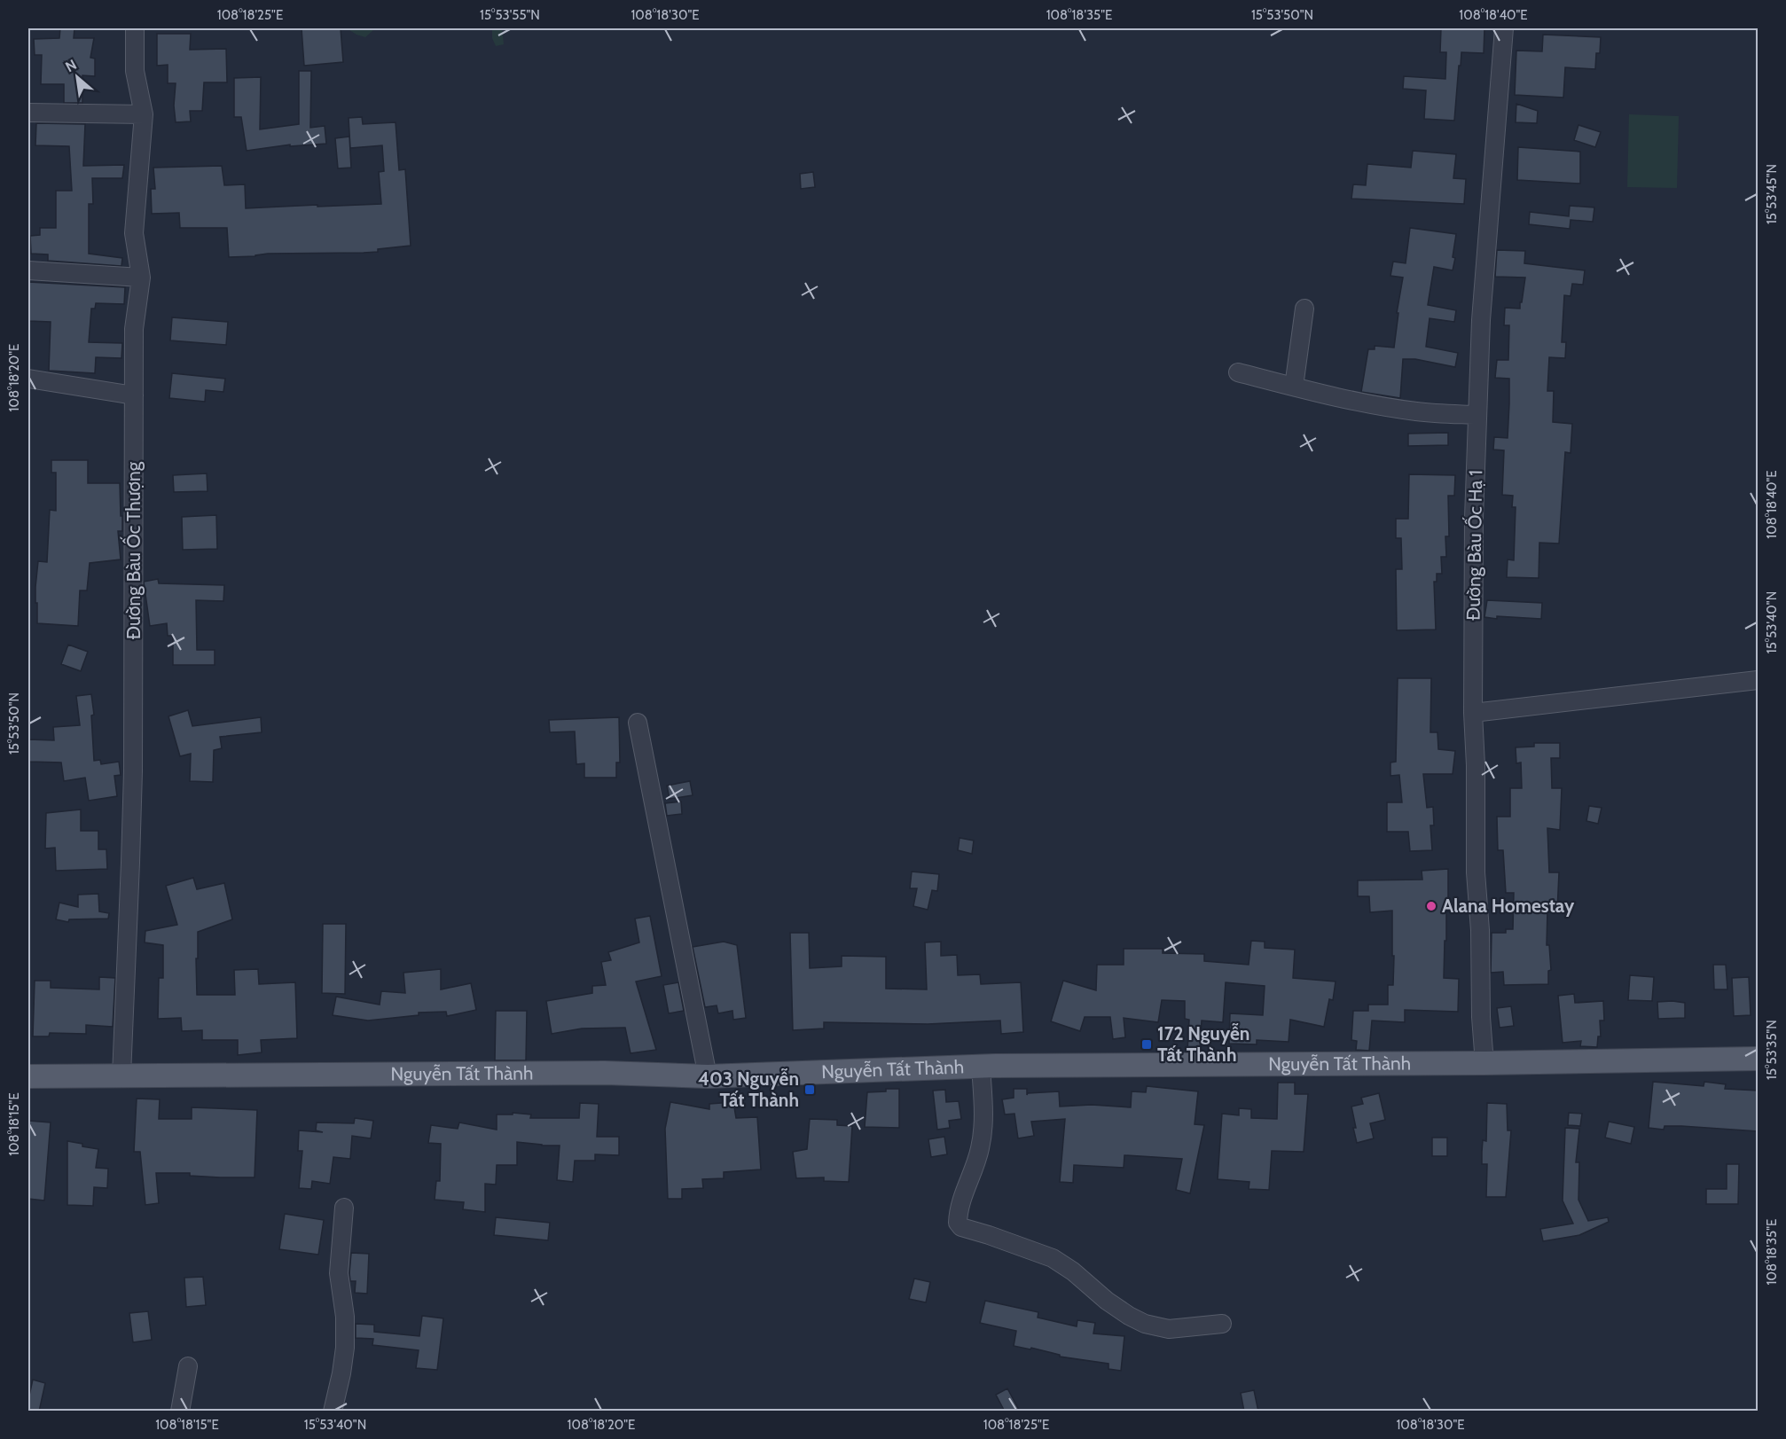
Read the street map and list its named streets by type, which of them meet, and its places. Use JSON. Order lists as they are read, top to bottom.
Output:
{
  "streets": {
    "main road": ["Nguyễn Tất Thành"],
    "street": ["Đường Bàu Ốc Hạ 1", "Đường Bàu Ốc Thượng"]
  },
  "crossings": [
    ["Đường Bàu Ốc Hạ 1", "Nguyễn Tất Thành"],
    ["Đường Bàu Ốc Thượng", "Nguyễn Tất Thành"]
  ],
  "places": {
    "other": ["Alana Homestay"],
    "transit": ["172 Nguyễn Tất Thành", "403 Nguyễn Tất Thành"]
  },
  "north": "top left",
  "coordinates": [
    "108°18'25\"E",
    "15°53'55\"N",
    "108°18'30\"E",
    "108°18'35\"E",
    "15°53'50\"N",
    "108°18'40\"E",
    "15°53'45\"N",
    "108°18'20\"E",
    "15°53'40\"N",
    "15°53'35\"N",
    "108°18'15\"E"
  ]
}
